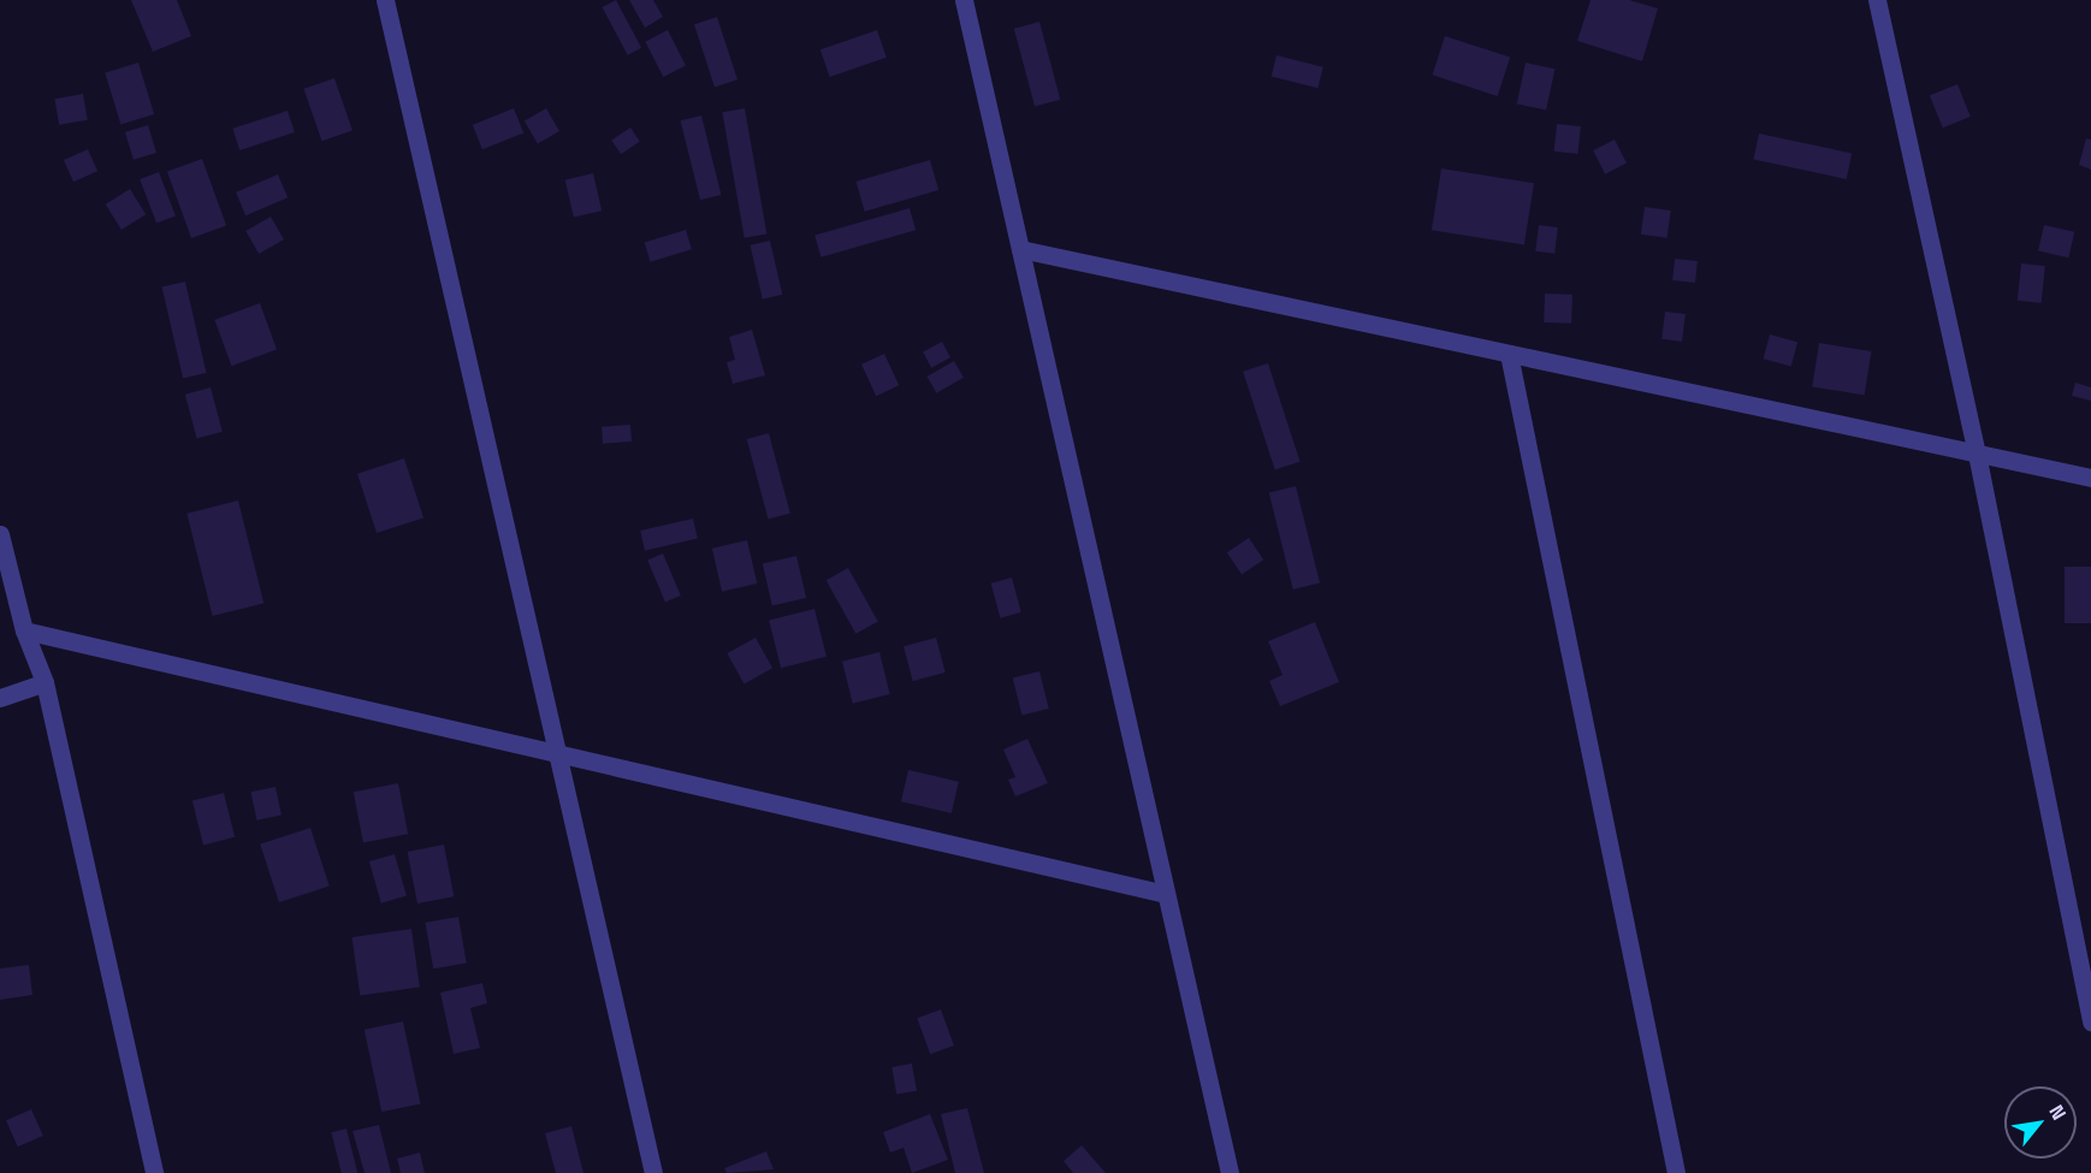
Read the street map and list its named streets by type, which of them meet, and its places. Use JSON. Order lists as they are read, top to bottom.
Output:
{
  "north": "top right"
}
